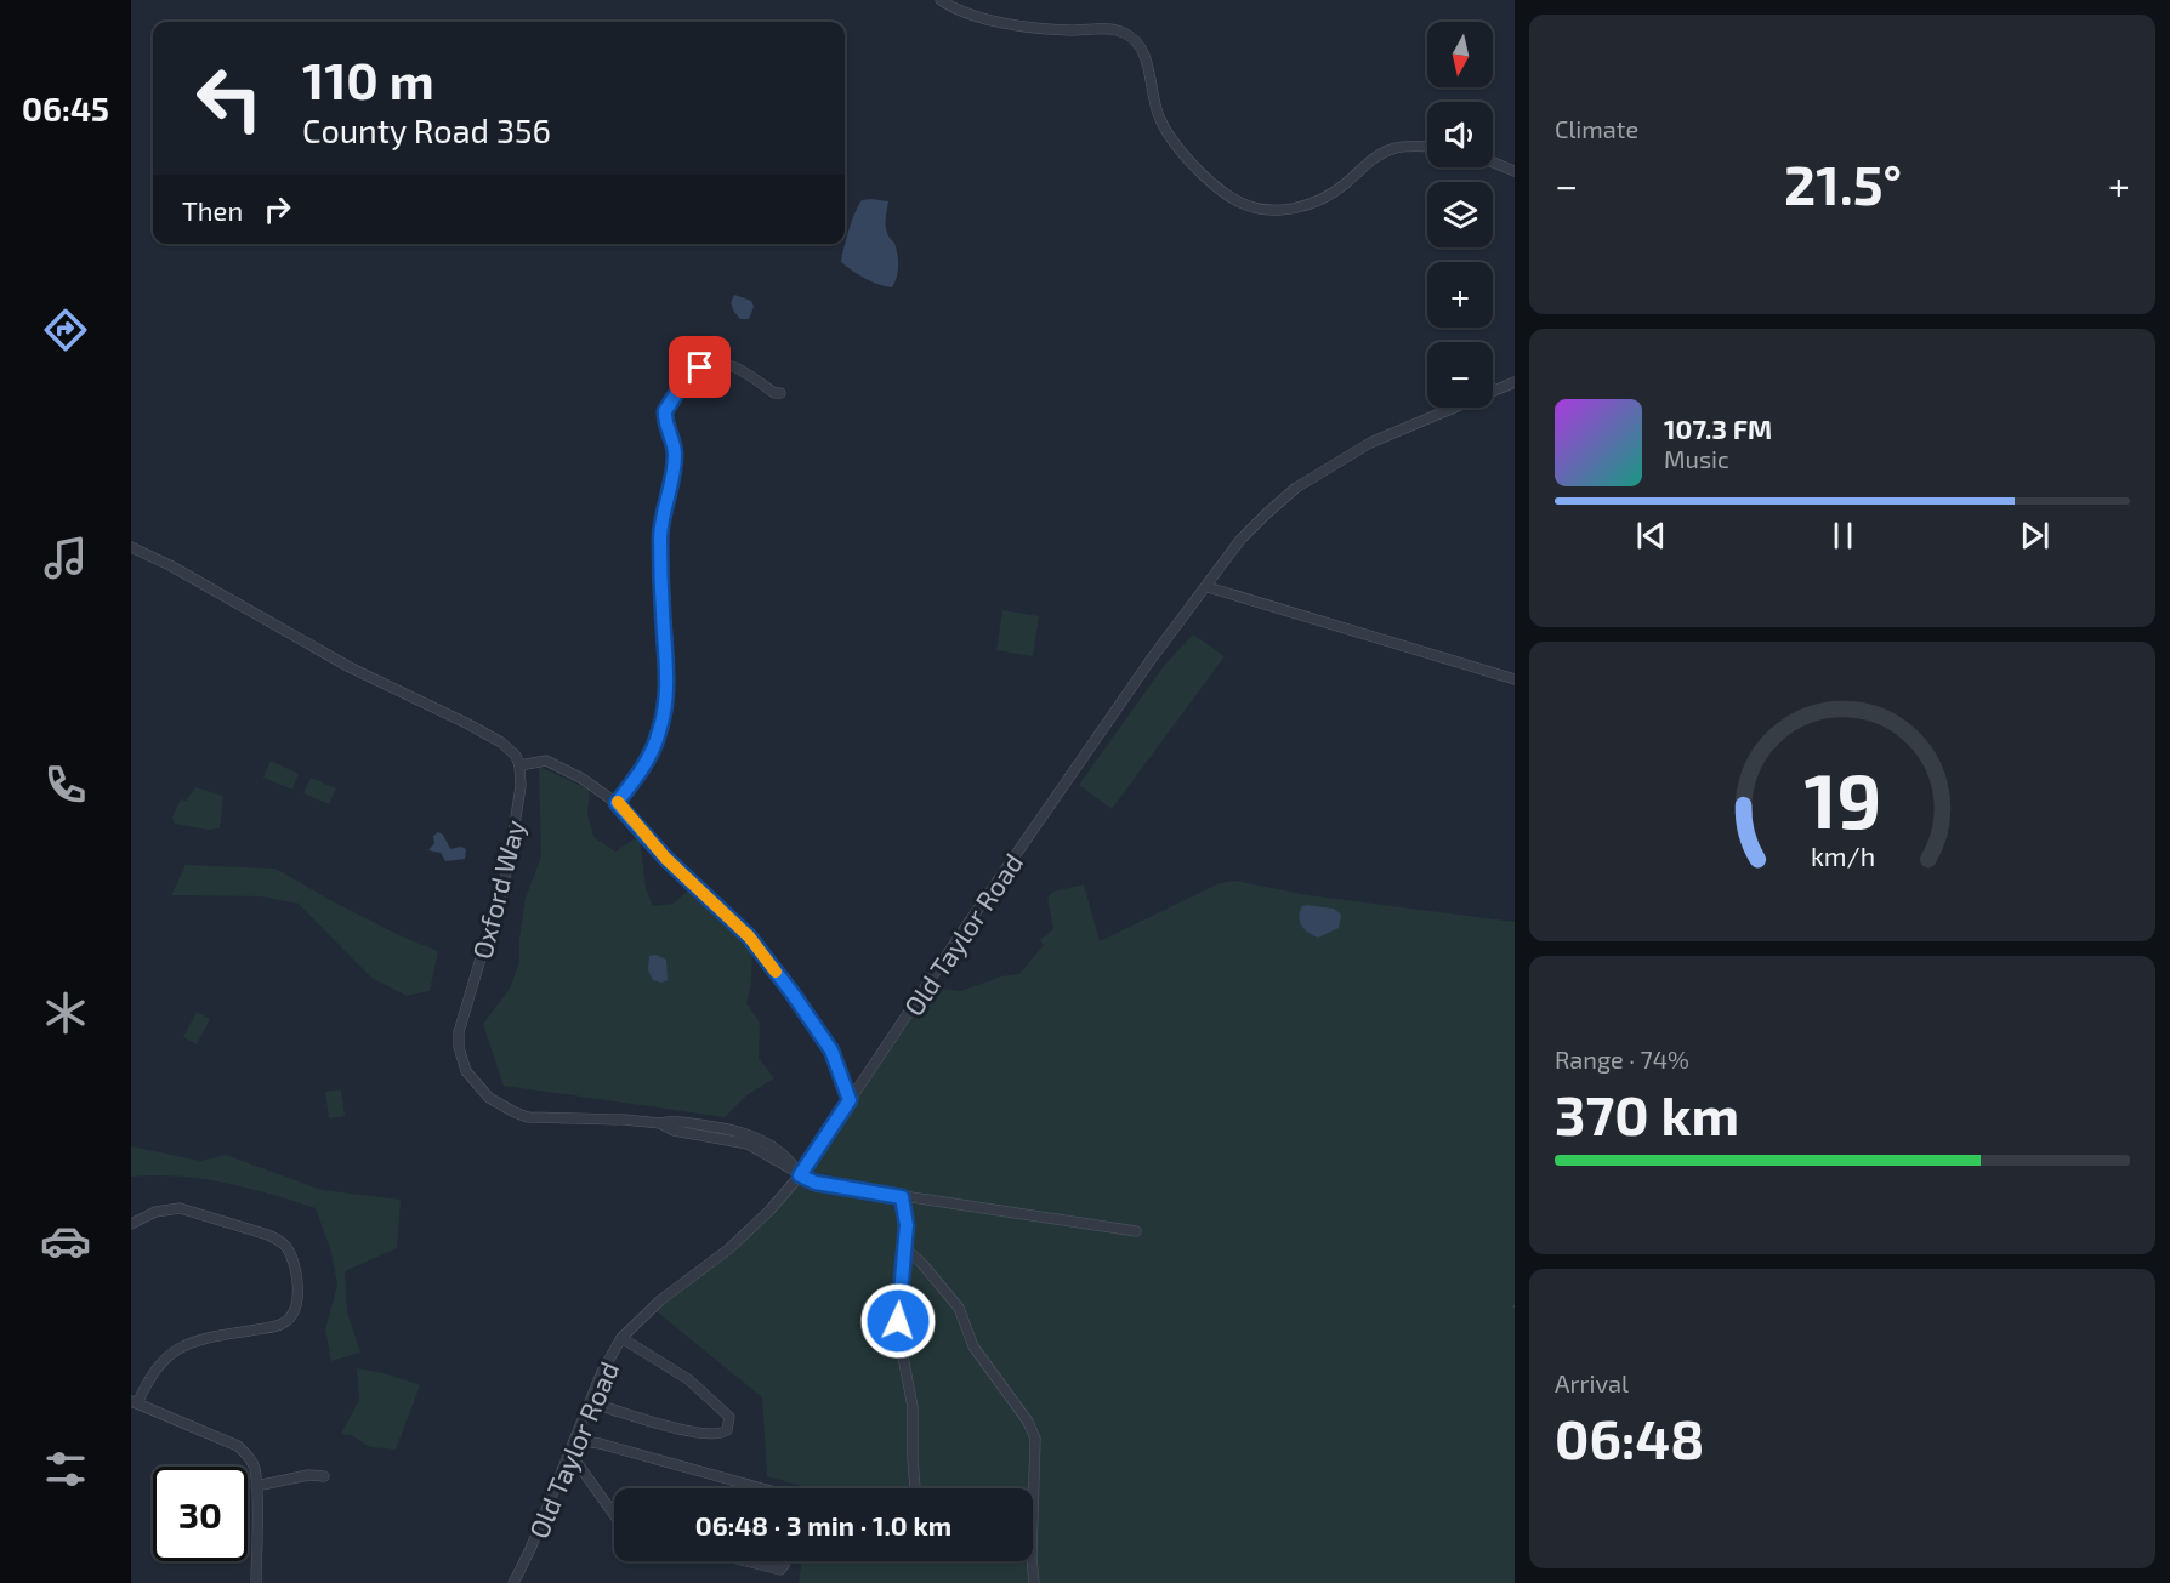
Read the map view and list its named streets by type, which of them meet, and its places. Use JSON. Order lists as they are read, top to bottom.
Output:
{
  "streets": {
    "street": ["Oxford Way", "Old Taylor Road"]
  },
  "crossings": [
    ["Oxford Way", "Old Taylor Road"]
  ],
  "north": "bottom",
  "page": {
    "tabs": "06:45",
    "tile": [
      "Climate",
      ["Range · 74%", "370 km"],
      ["Arrival", "06:48"]
    ],
    "map_buttons": ["+", "−"],
    "turn": ["110 m", "County Road 356"],
    "heat": ["−", "21.5°", "+"],
    "then": "Then",
    "song": ["107.3 FM", "Music"],
    "limit": "30",
    "trip": "06:48 · 3 min · 1.0 km",
    "gauge": ["19", "km/h"]
  }
}
